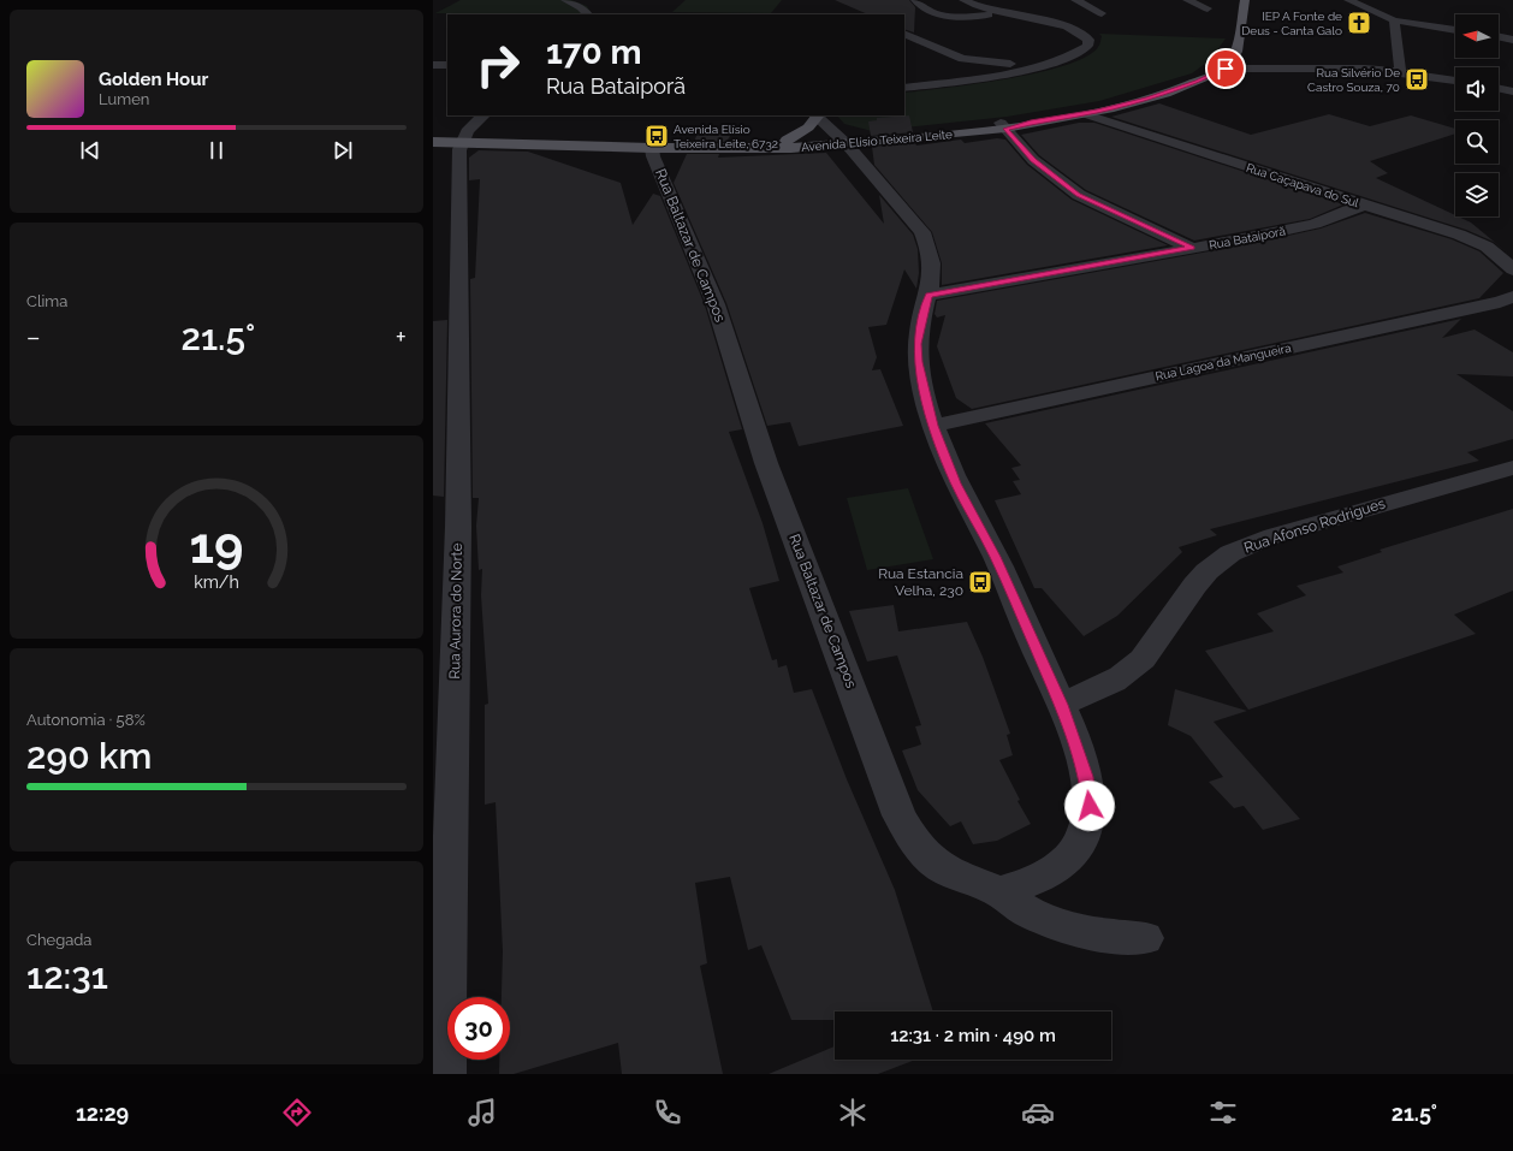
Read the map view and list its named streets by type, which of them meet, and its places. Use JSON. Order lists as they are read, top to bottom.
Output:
{
  "streets": {
    "main road": ["Avenida Elísio Teixeira Leite"],
    "street": [
      "Rua Caçapava do Sul",
      "Rua Bataiporã",
      "Rua Baltazar de Campos",
      "Rua Lagoa da Mangueira",
      "Rua Afonso Rodrigues",
      "Rua Aurora do Norte"
    ]
  },
  "crossings": [
    ["Avenida Elísio Teixeira Leite", "Rua Caçapava do Sul"],
    ["Avenida Elísio Teixeira Leite", "Rua Baltazar de Campos"],
    ["Avenida Elísio Teixeira Leite", "Rua Aurora do Norte"],
    ["Rua Caçapava do Sul", "Rua Bataiporã"]
  ],
  "places": {
    "church": ["IEP A Fonte de Deus - Canta Galo"],
    "bus stop": ["Rua Silvério De Castro Souza, 70", "Avenida Elísio Teixeira Leite, 6732", "Rua Estancia Velha, 230"]
  },
  "north": "left",
  "page": {
    "turn": ["170 m", "Rua Bataiporã"],
    "song": ["Golden Hour", "Lumen"],
    "tile": [
      "Clima",
      ["Autonomia · 58%", "290 km"],
      ["Chegada", "12:31"]
    ],
    "heat": ["−", "21.5°", "+"],
    "limit": "30",
    "trip": "12:31 · 2 min · 490 m",
    "tabs": ["12:29", "21.5°"],
    "gauge": ["19", "km/h"]
  }
}
